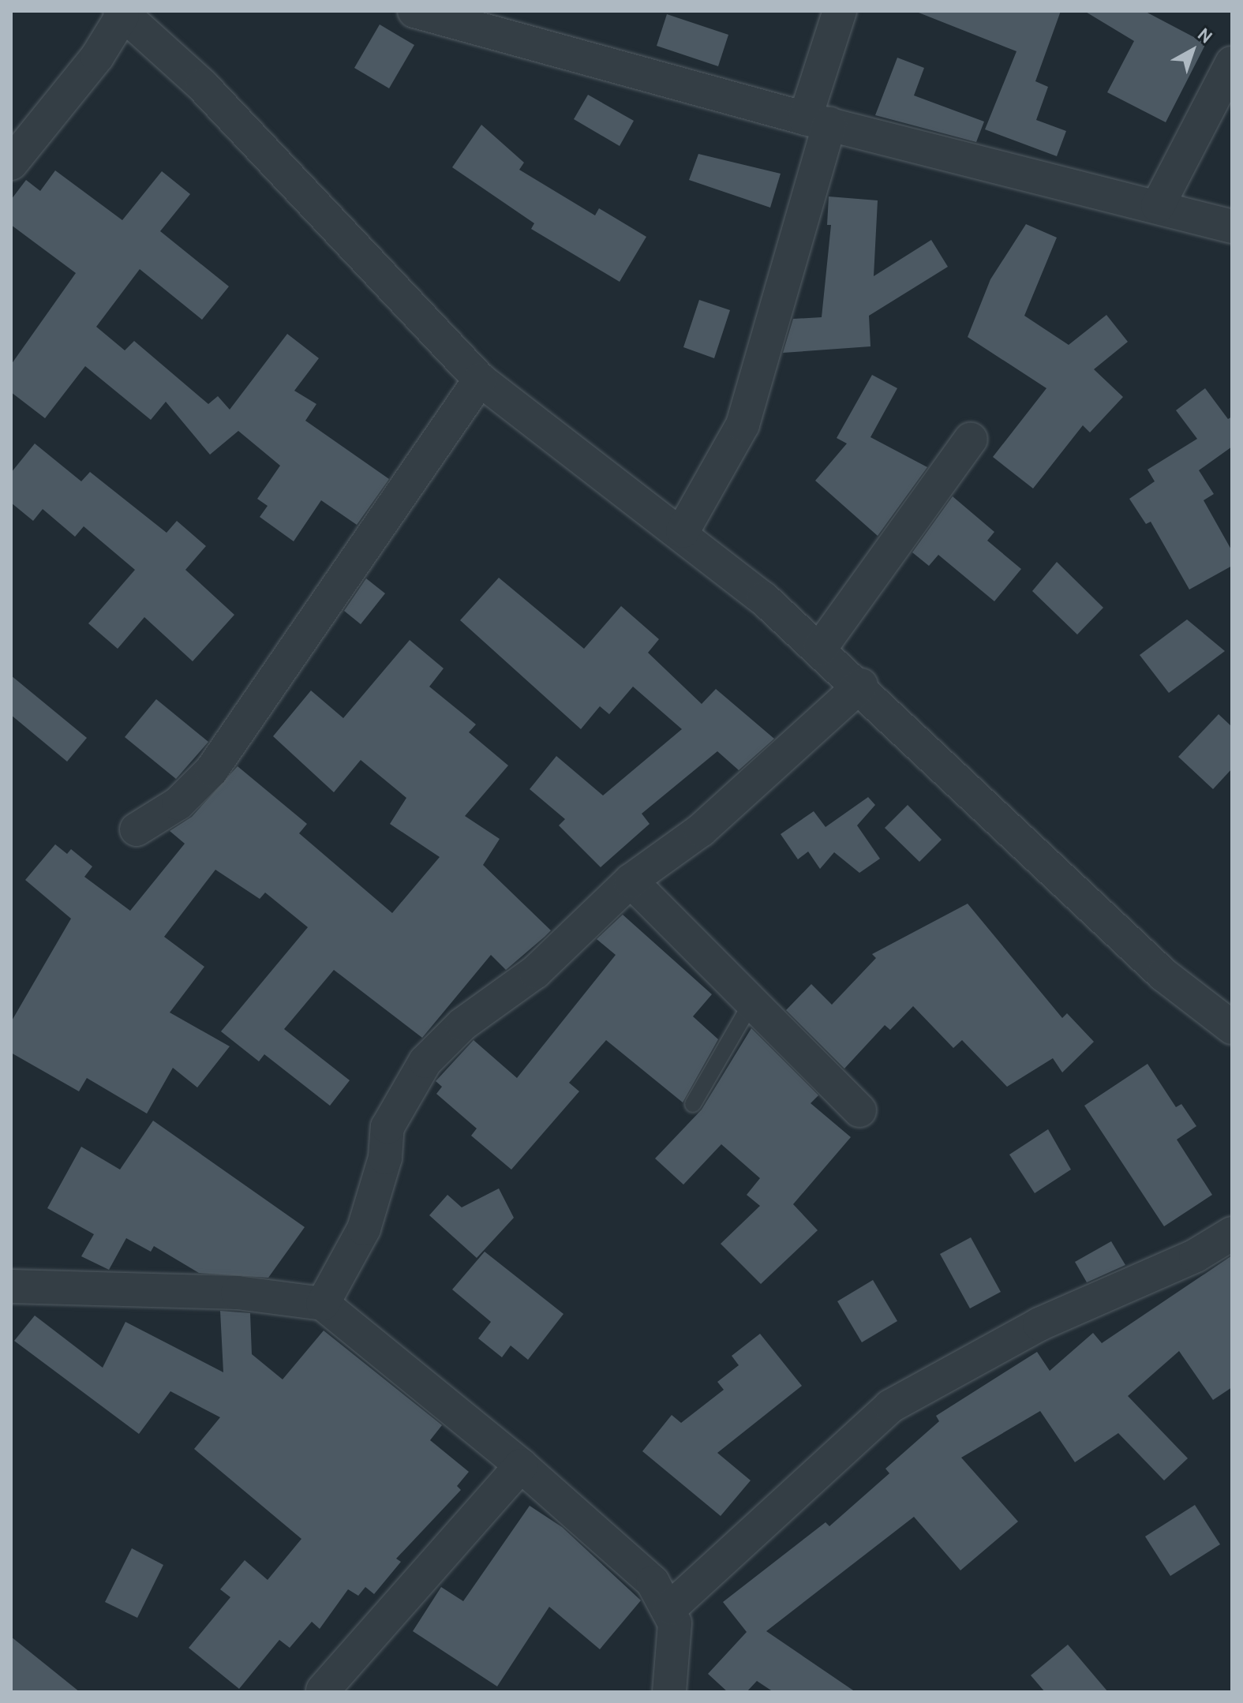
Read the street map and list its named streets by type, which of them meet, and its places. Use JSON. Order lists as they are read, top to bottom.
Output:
{
  "north": "top right"
}
